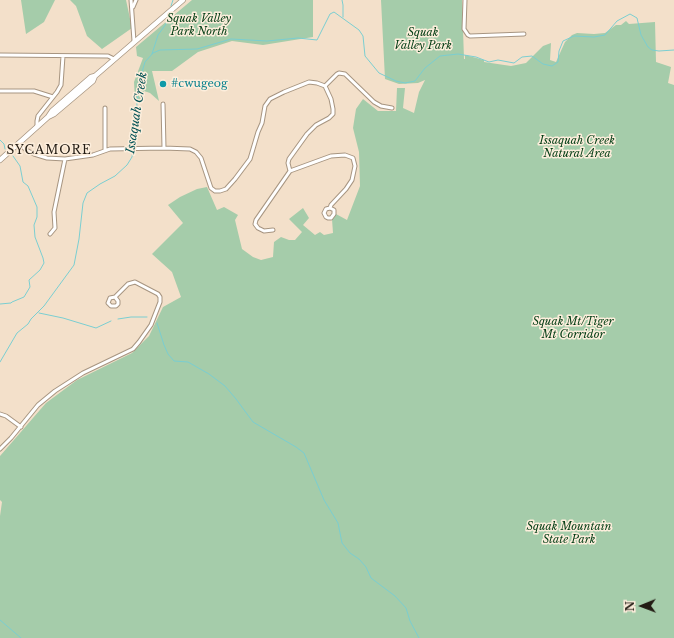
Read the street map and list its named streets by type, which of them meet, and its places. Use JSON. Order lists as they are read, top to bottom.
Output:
{
  "districts": ["SYCAMORE"],
  "water": ["Issaquah Creek"],
  "parks": [
    "Squak Valley Park North",
    "Squak Valley Park",
    "Issaquah Creek Natural Area",
    "Squak Mt/Tiger Mt Corridor",
    "Squak Mountain State Park"
  ],
  "places": ["#cwugeog"],
  "north": "left"
}
